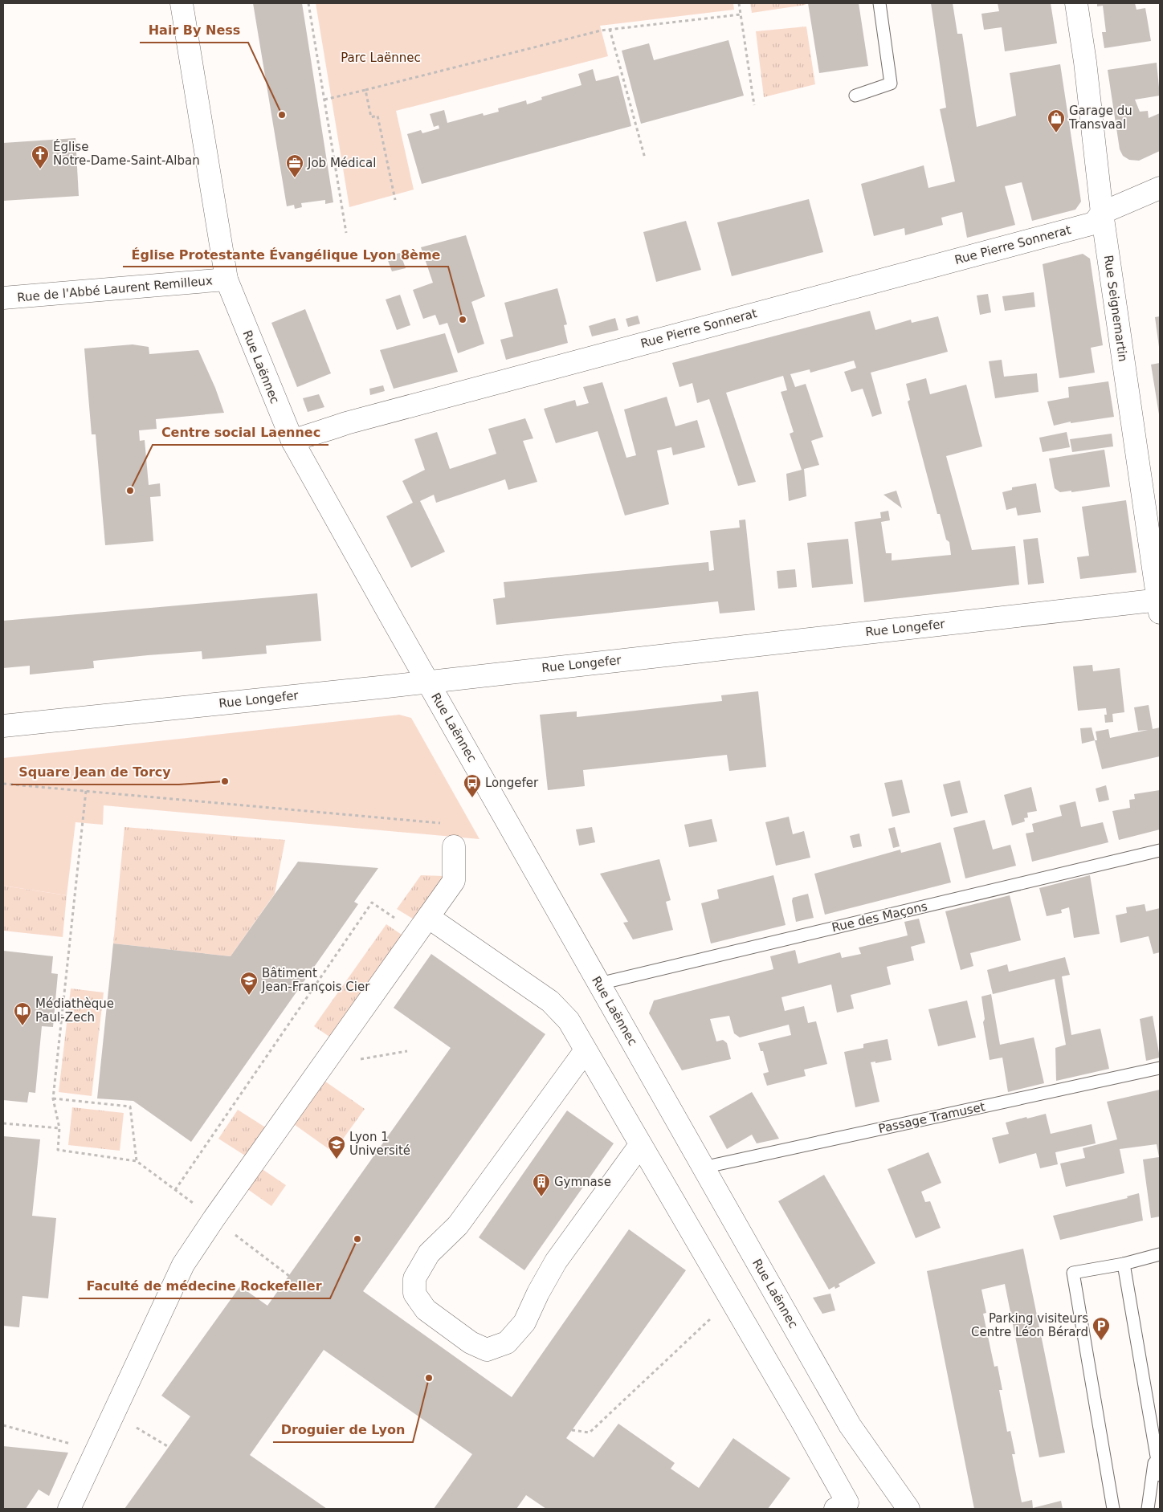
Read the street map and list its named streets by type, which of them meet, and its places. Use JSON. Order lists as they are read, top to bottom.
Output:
{
  "streets": {
    "street": [
      "Rue Pierre Sonnerat",
      "Rue de l'Abbé Laurent Remilleux",
      "Rue Seignemartin",
      "Rue Laënnec",
      "Rue Longefer"
    ],
    "lane": ["Rue des Maçons", "Passage Tramuset"]
  },
  "crossings": [
    ["Rue Pierre Sonnerat", "Rue Seignemartin"],
    ["Rue Pierre Sonnerat", "Rue Laënnec"],
    ["Rue de l'Abbé Laurent Remilleux", "Rue Laënnec"],
    ["Rue Seignemartin", "Rue Longefer"],
    ["Rue Laënnec", "Rue Longefer"],
    ["Rue Laënnec", "Rue des Maçons"],
    ["Rue Laënnec", "Passage Tramuset"]
  ],
  "parks": ["Parc Laënnec"],
  "places": {
    "other": [
      "Hair By Ness",
      "Église Protestante Évangélique Lyon 8ème",
      "Centre social Laennec",
      "Square Jean de Torcy",
      "Faculté de médecine Rockefeller",
      "Droguier de Lyon"
    ],
    "shop": ["Garage du Transvaal"],
    "church": ["Église Notre-Dame-Saint-Alban"],
    "office": ["Job Médical"],
    "bus stop": ["Longefer"],
    "school or university": ["Bâtiment Jean-François Cier", "Lyon 1 Université"],
    "library": ["Médiathèque Paul-Zech"],
    "building": ["Gymnase"],
    "parking": ["Parking visiteurs Centre Léon Bérard"]
  }
}
